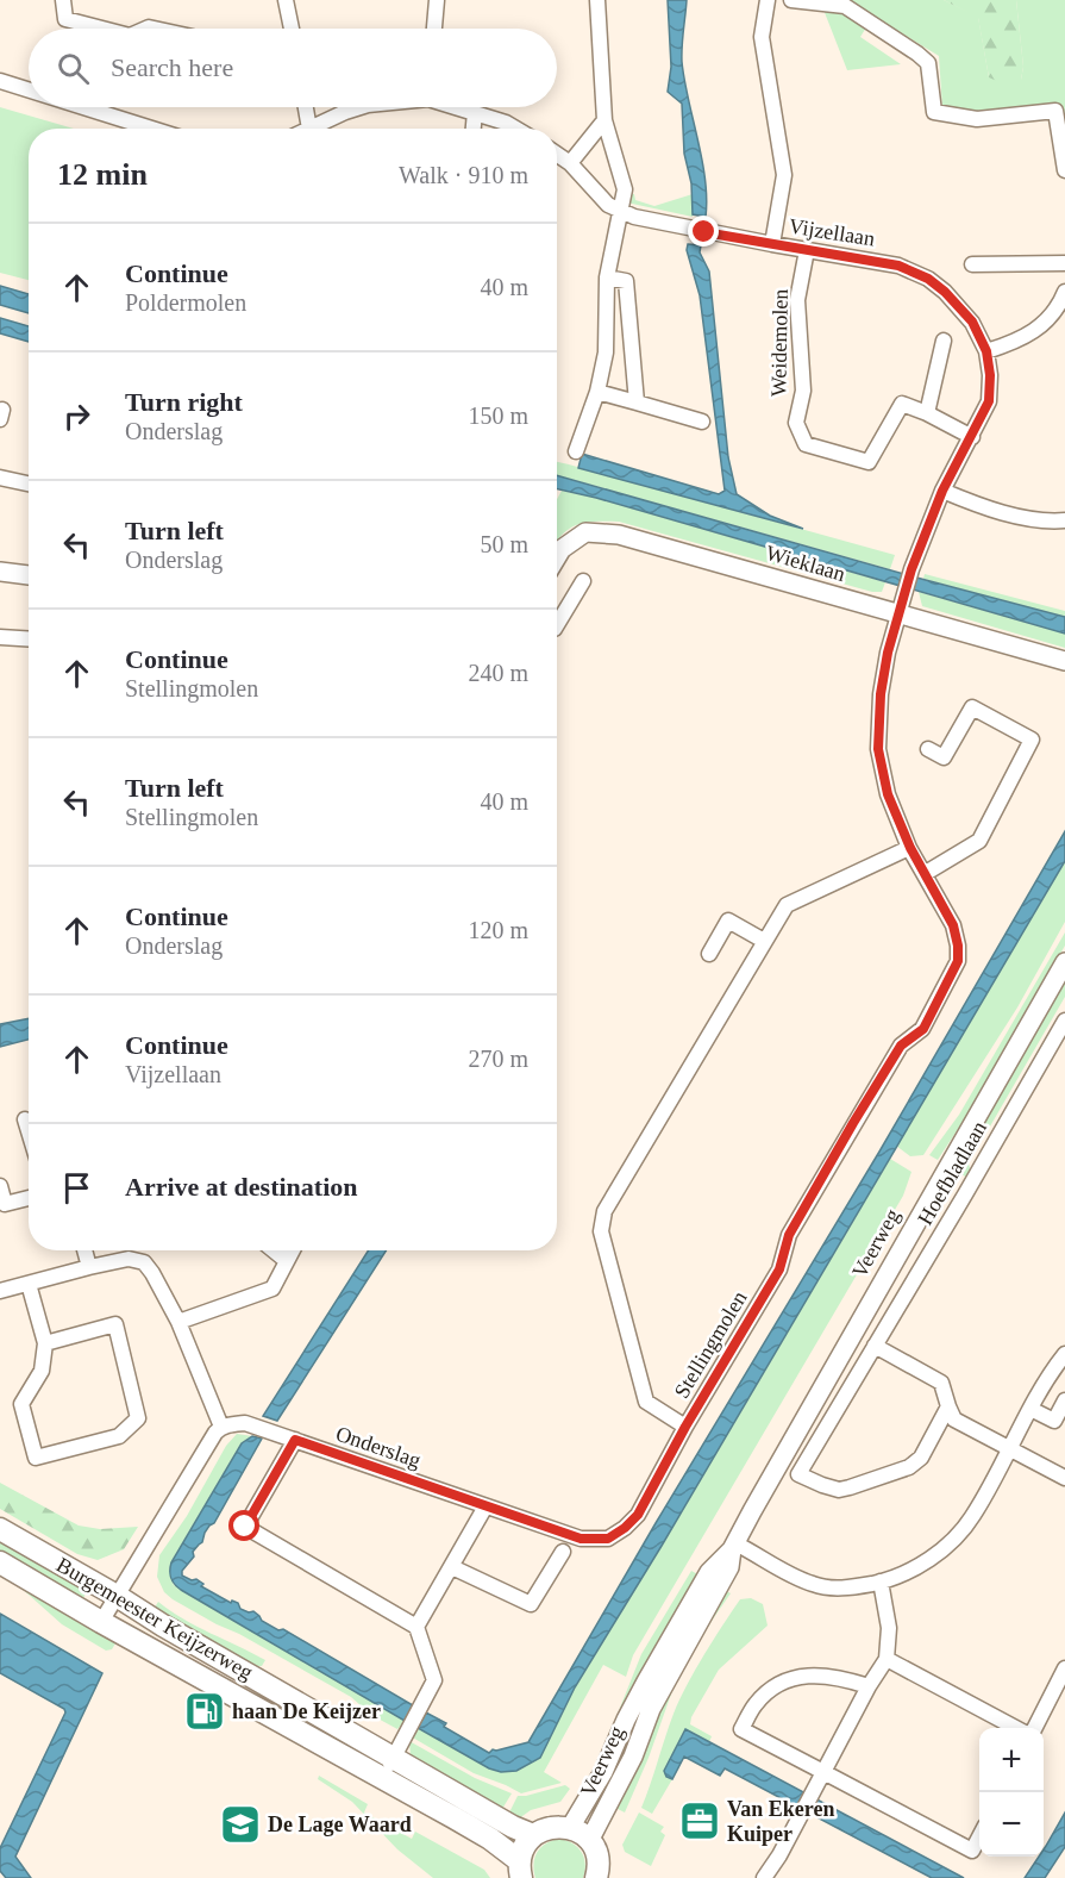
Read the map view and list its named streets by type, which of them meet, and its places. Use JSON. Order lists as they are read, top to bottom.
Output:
{
  "streets": {
    "main road": ["Burgemeester Keijzerweg"],
    "street": [
      "Vijzellaan",
      "Weidemolen",
      "Wieklaan",
      "Hoefbladlaan",
      "Veerweg",
      "Stellingmolen",
      "Onderslag"
    ]
  },
  "crossings": [
    ["Vijzellaan", "Weidemolen"],
    ["Vijzellaan", "Wieklaan"],
    ["Stellingmolen", "Onderslag"]
  ],
  "places": {
    "fuel station": ["haan De Keijzer"],
    "office": ["Van Ekeren Kuiper"],
    "school or university": ["De Lage Waard"]
  },
  "page": {
    "search": "Search here",
    "heading": ["12 min", "Walk · 910 m"],
    "list": [
      ["Continue", "Poldermolen", "40 m"],
      ["Turn right", "Onderslag", "150 m"],
      ["Turn left", "Onderslag", "50 m"],
      ["Continue", "Stellingmolen", "240 m"],
      ["Turn left", "Stellingmolen", "40 m"],
      ["Continue", "Onderslag", "120 m"],
      ["Continue", "Vijzellaan", "270 m"],
      "Arrive at destination"
    ],
    "map_buttons": ["+", "−"]
  }
}
